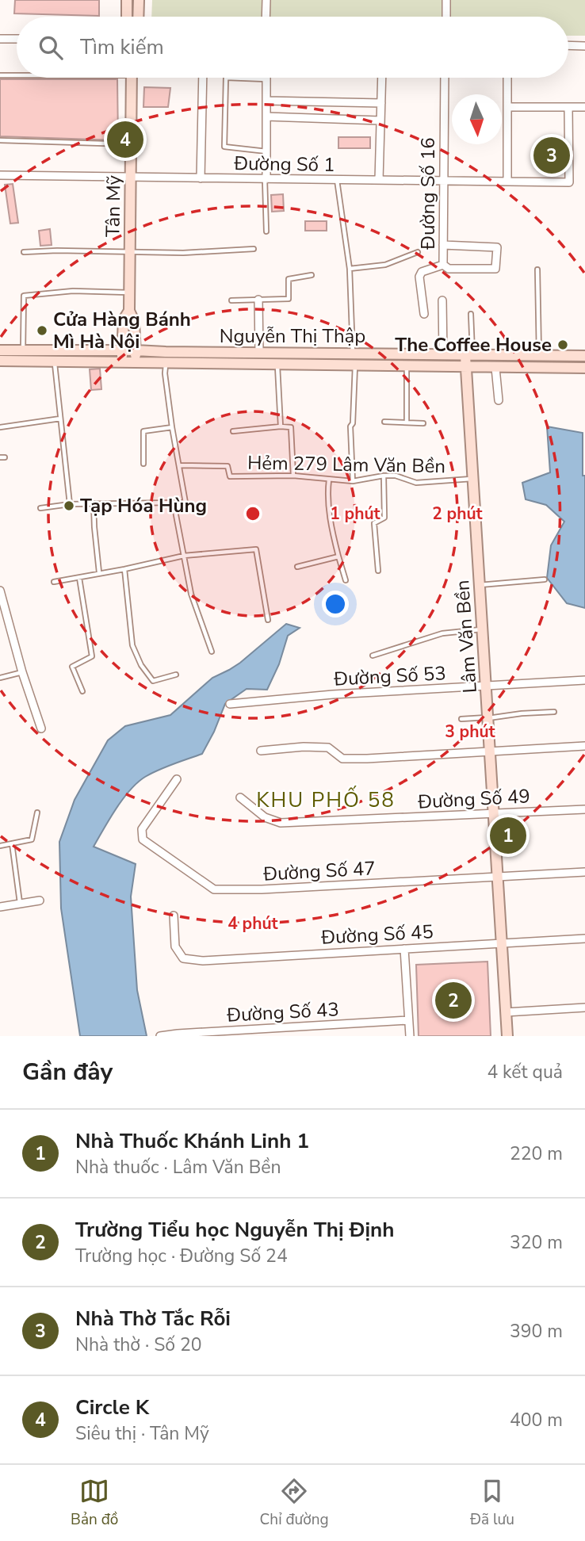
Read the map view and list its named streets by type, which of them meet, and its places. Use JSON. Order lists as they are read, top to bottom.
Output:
{
  "streets": {
    "main road": ["Tân Mỹ", "Nguyễn Thị Thập", "Lâm Văn Bền"],
    "street": [
      "Đường Số 1",
      "Đường Số 16",
      "Đường Số 53",
      "Đường Số 49",
      "Đường Số 47",
      "Đường Số 45",
      "Đường Số 43"
    ],
    "lane": ["Hẻm 279 Lâm Văn Bền"]
  },
  "crossings": [
    ["Đường Số 1", "Đường Số 16"],
    ["Đường Số 1", "Tân Mỹ"],
    ["Tân Mỹ", "Nguyễn Thị Thập"],
    ["Nguyễn Thị Thập", "Lâm Văn Bền"],
    ["Hẻm 279 Lâm Văn Bền", "Lâm Văn Bền"],
    ["Lâm Văn Bền", "Đường Số 53"],
    ["Lâm Văn Bền", "Đường Số 49"],
    ["Lâm Văn Bền", "Đường Số 47"],
    ["Lâm Văn Bền", "Đường Số 45"]
  ],
  "districts": ["KHU PHỐ 58"],
  "places": ["Cửa Hàng Bánh Mì Hà Nội", "The Coffee House", "Tạp Hóa Hùng"],
  "north": "bottom",
  "page": {
    "search": "Tìm kiếm",
    "pins": [
      "4",
      "3",
      "1",
      "2"
    ],
    "heading": ["Gần đây", "4 kết quả"],
    "list": [
      {
        "mark": "1",
        "name": "Nhà Thuốc Khánh Linh 1",
        "note": "Nhà thuốc · Lâm Văn Bền",
        "value": "220 m"
      },
      {
        "mark": "2",
        "name": "Trường Tiểu học Nguyễn Thị Định",
        "note": "Trường học · Đường Số 24",
        "value": "320 m"
      },
      {
        "mark": "3",
        "name": "Nhà Thờ Tắc Rỗi",
        "note": "Nhà thờ · Số 20",
        "value": "390 m"
      },
      {
        "mark": "4",
        "name": "Circle K",
        "note": "Siêu thị · Tân Mỹ",
        "value": "400 m"
      }
    ],
    "nav": ["Bản đồ", "Chỉ đường", "Đã lưu"]
  },
  "rings": [
    "1 phút",
    "2 phút",
    "3 phút",
    "4 phút"
  ]
}
